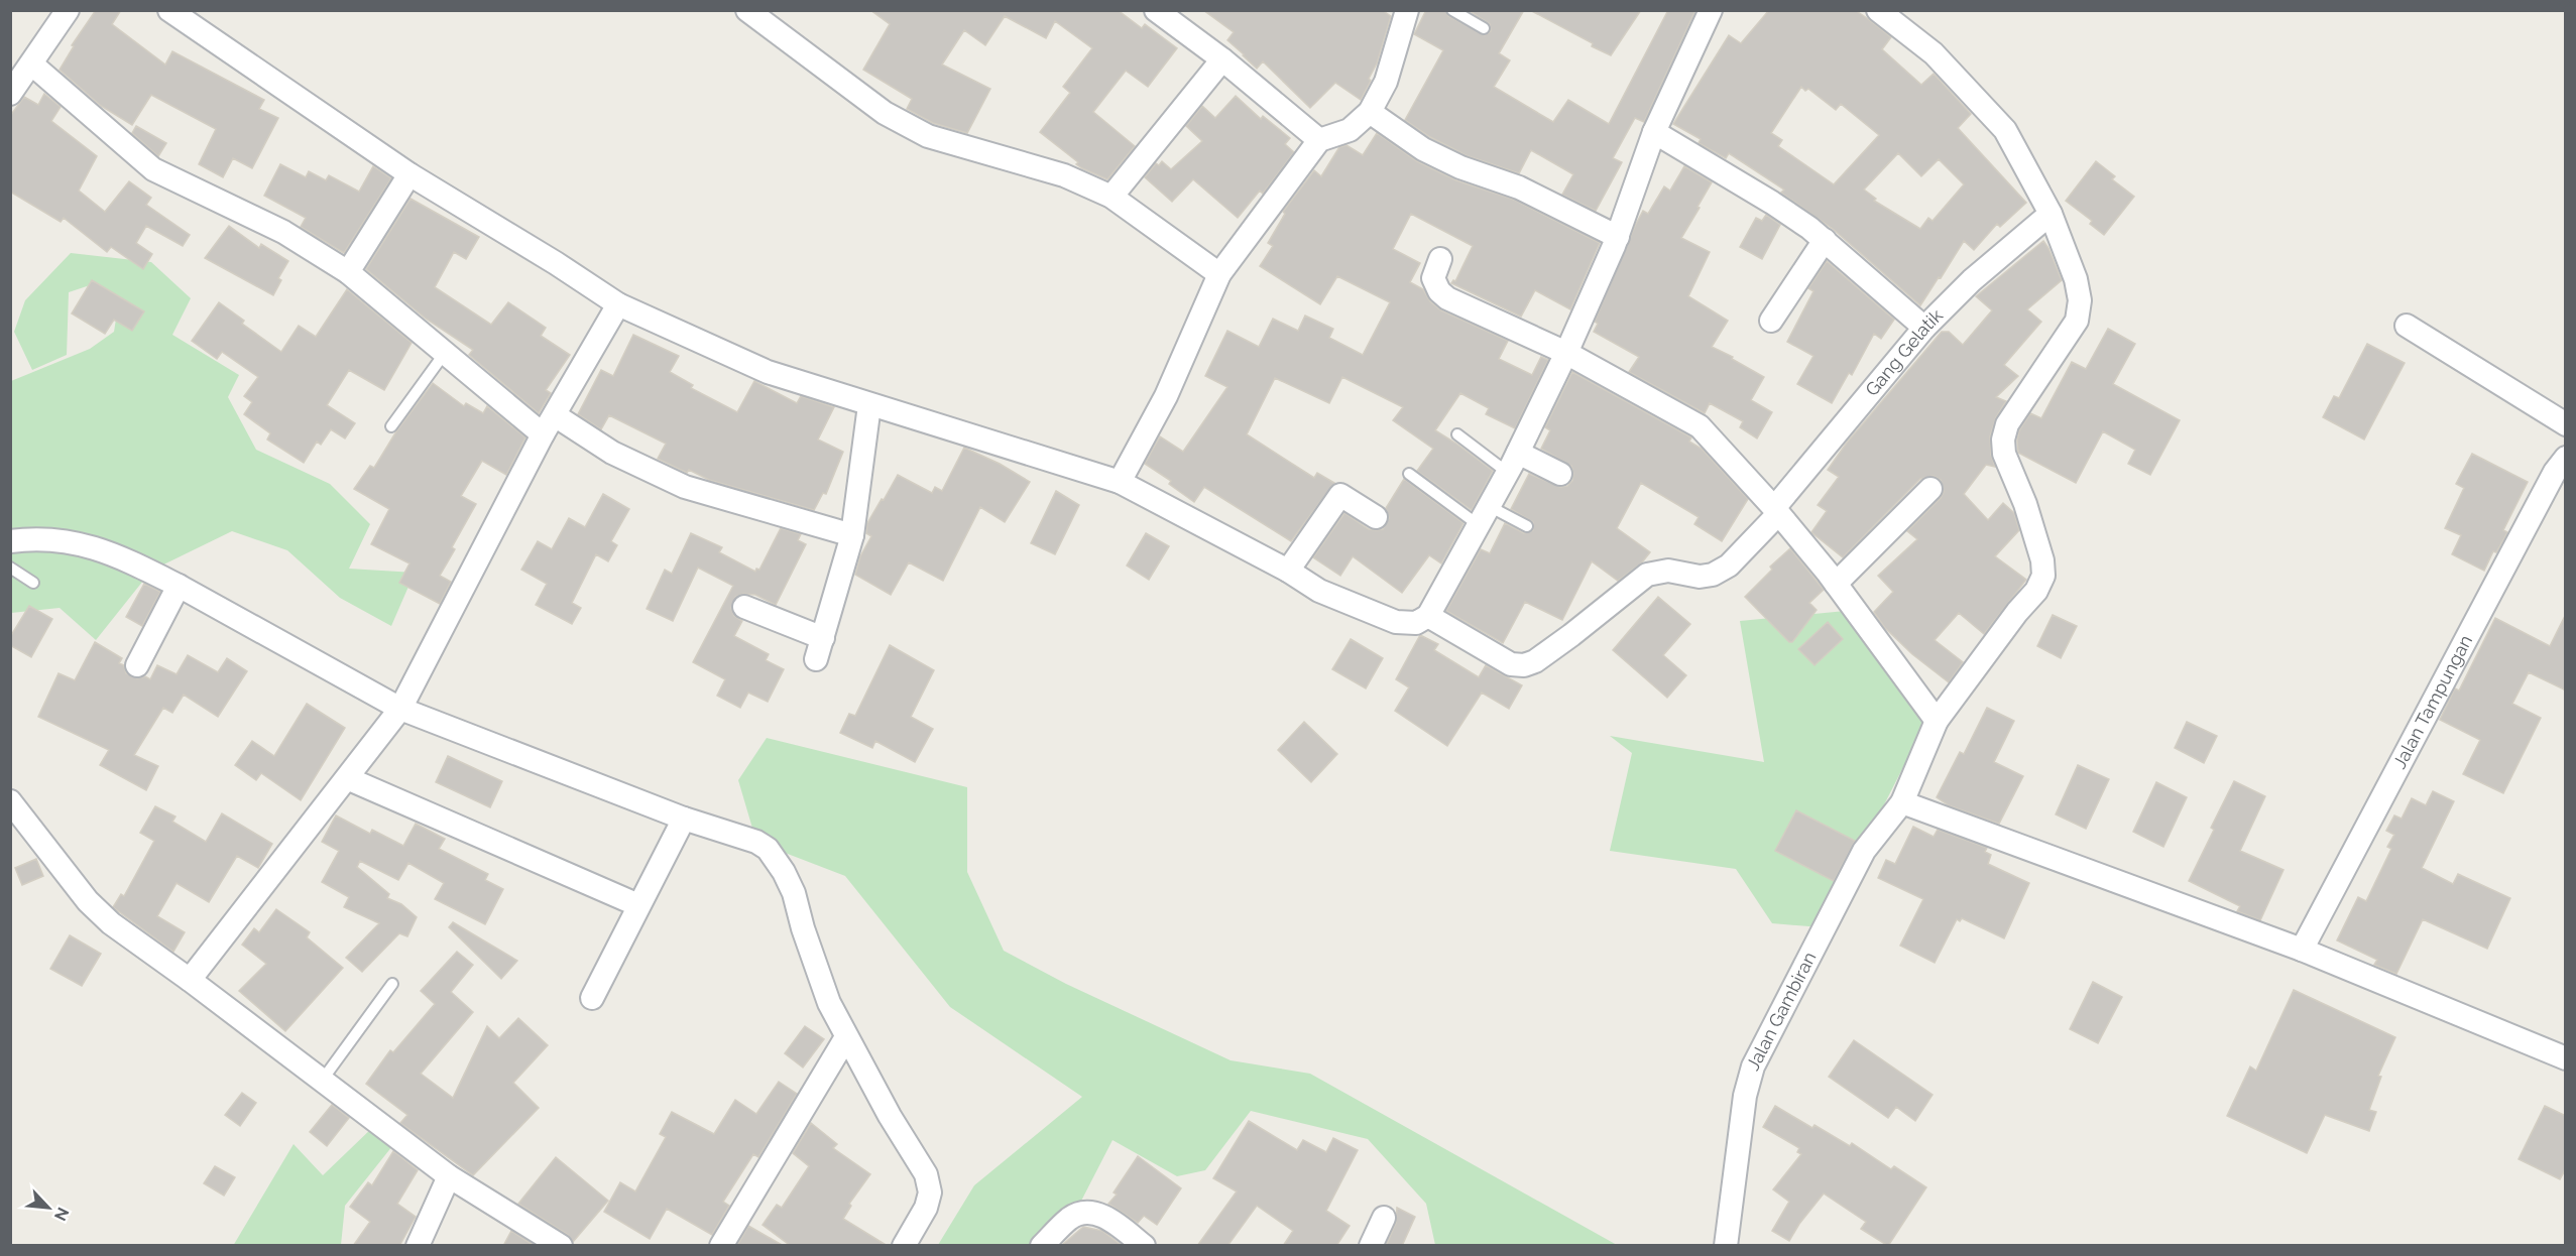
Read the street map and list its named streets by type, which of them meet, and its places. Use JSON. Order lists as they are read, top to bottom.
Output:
{
  "streets": {
    "street": ["Gang Gelatik", "Jalan Tampungan", "Jalan Gambiran"]
  },
  "crossings": [
    ["Gang Gelatik", "Jalan Gambiran"]
  ],
  "north": "bottom right"
}
